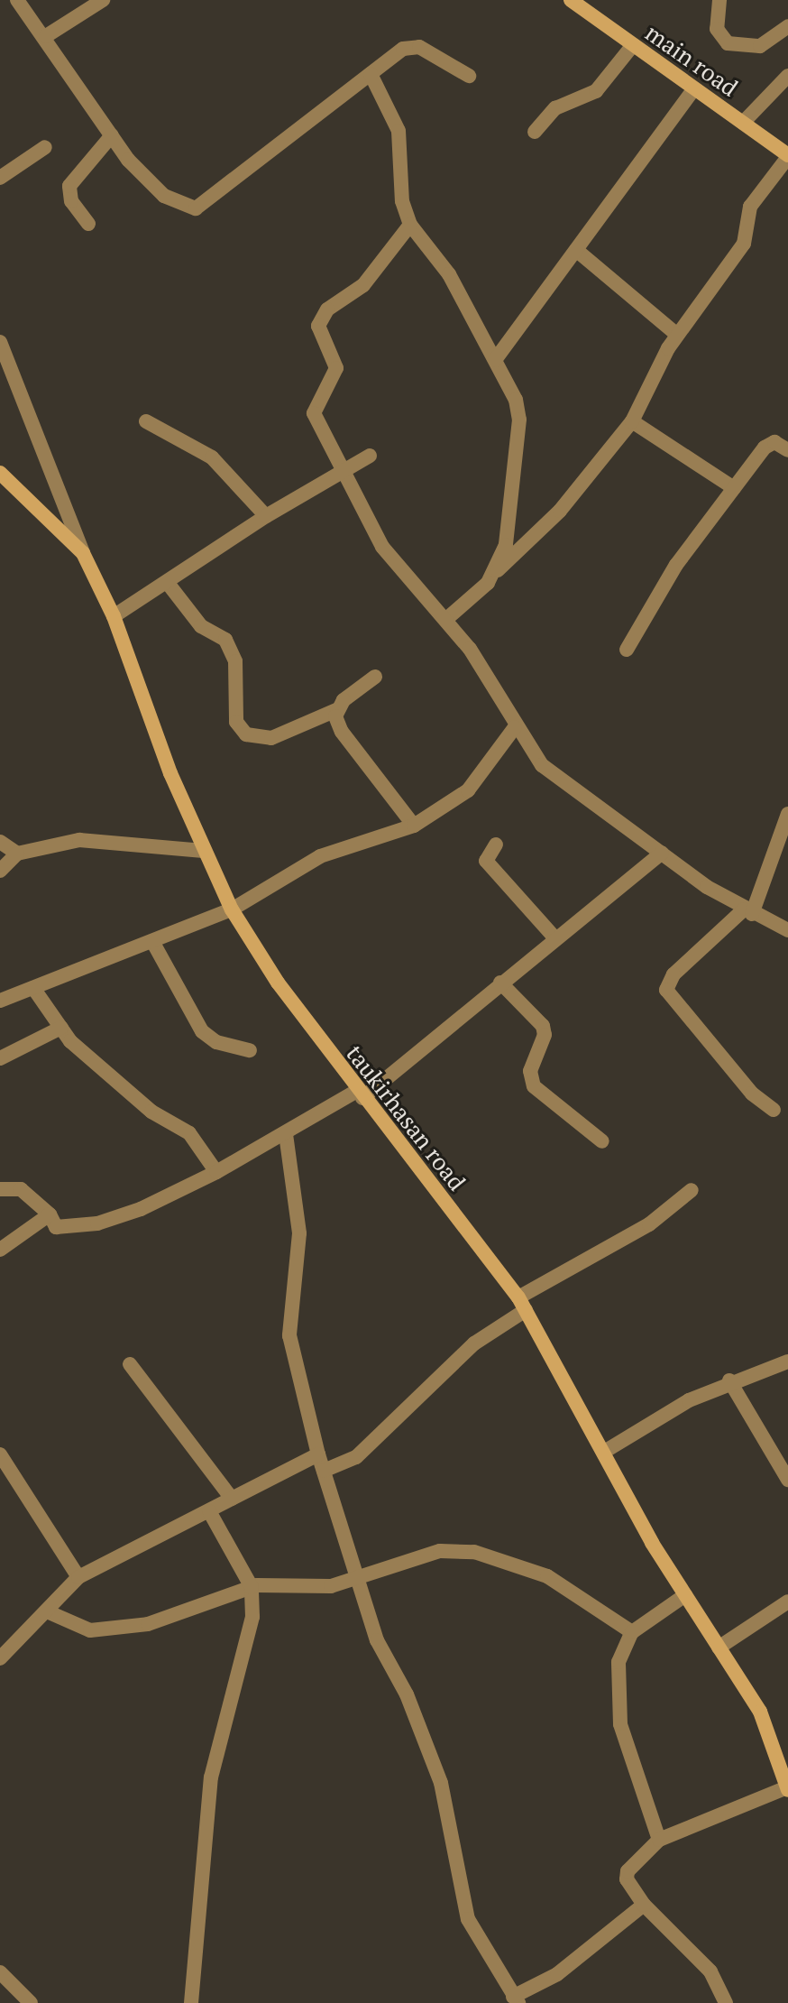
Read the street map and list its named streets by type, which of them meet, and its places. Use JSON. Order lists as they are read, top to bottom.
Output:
{
  "streets": {
    "street": ["main road", "taukirhasan road"]
  }
}
